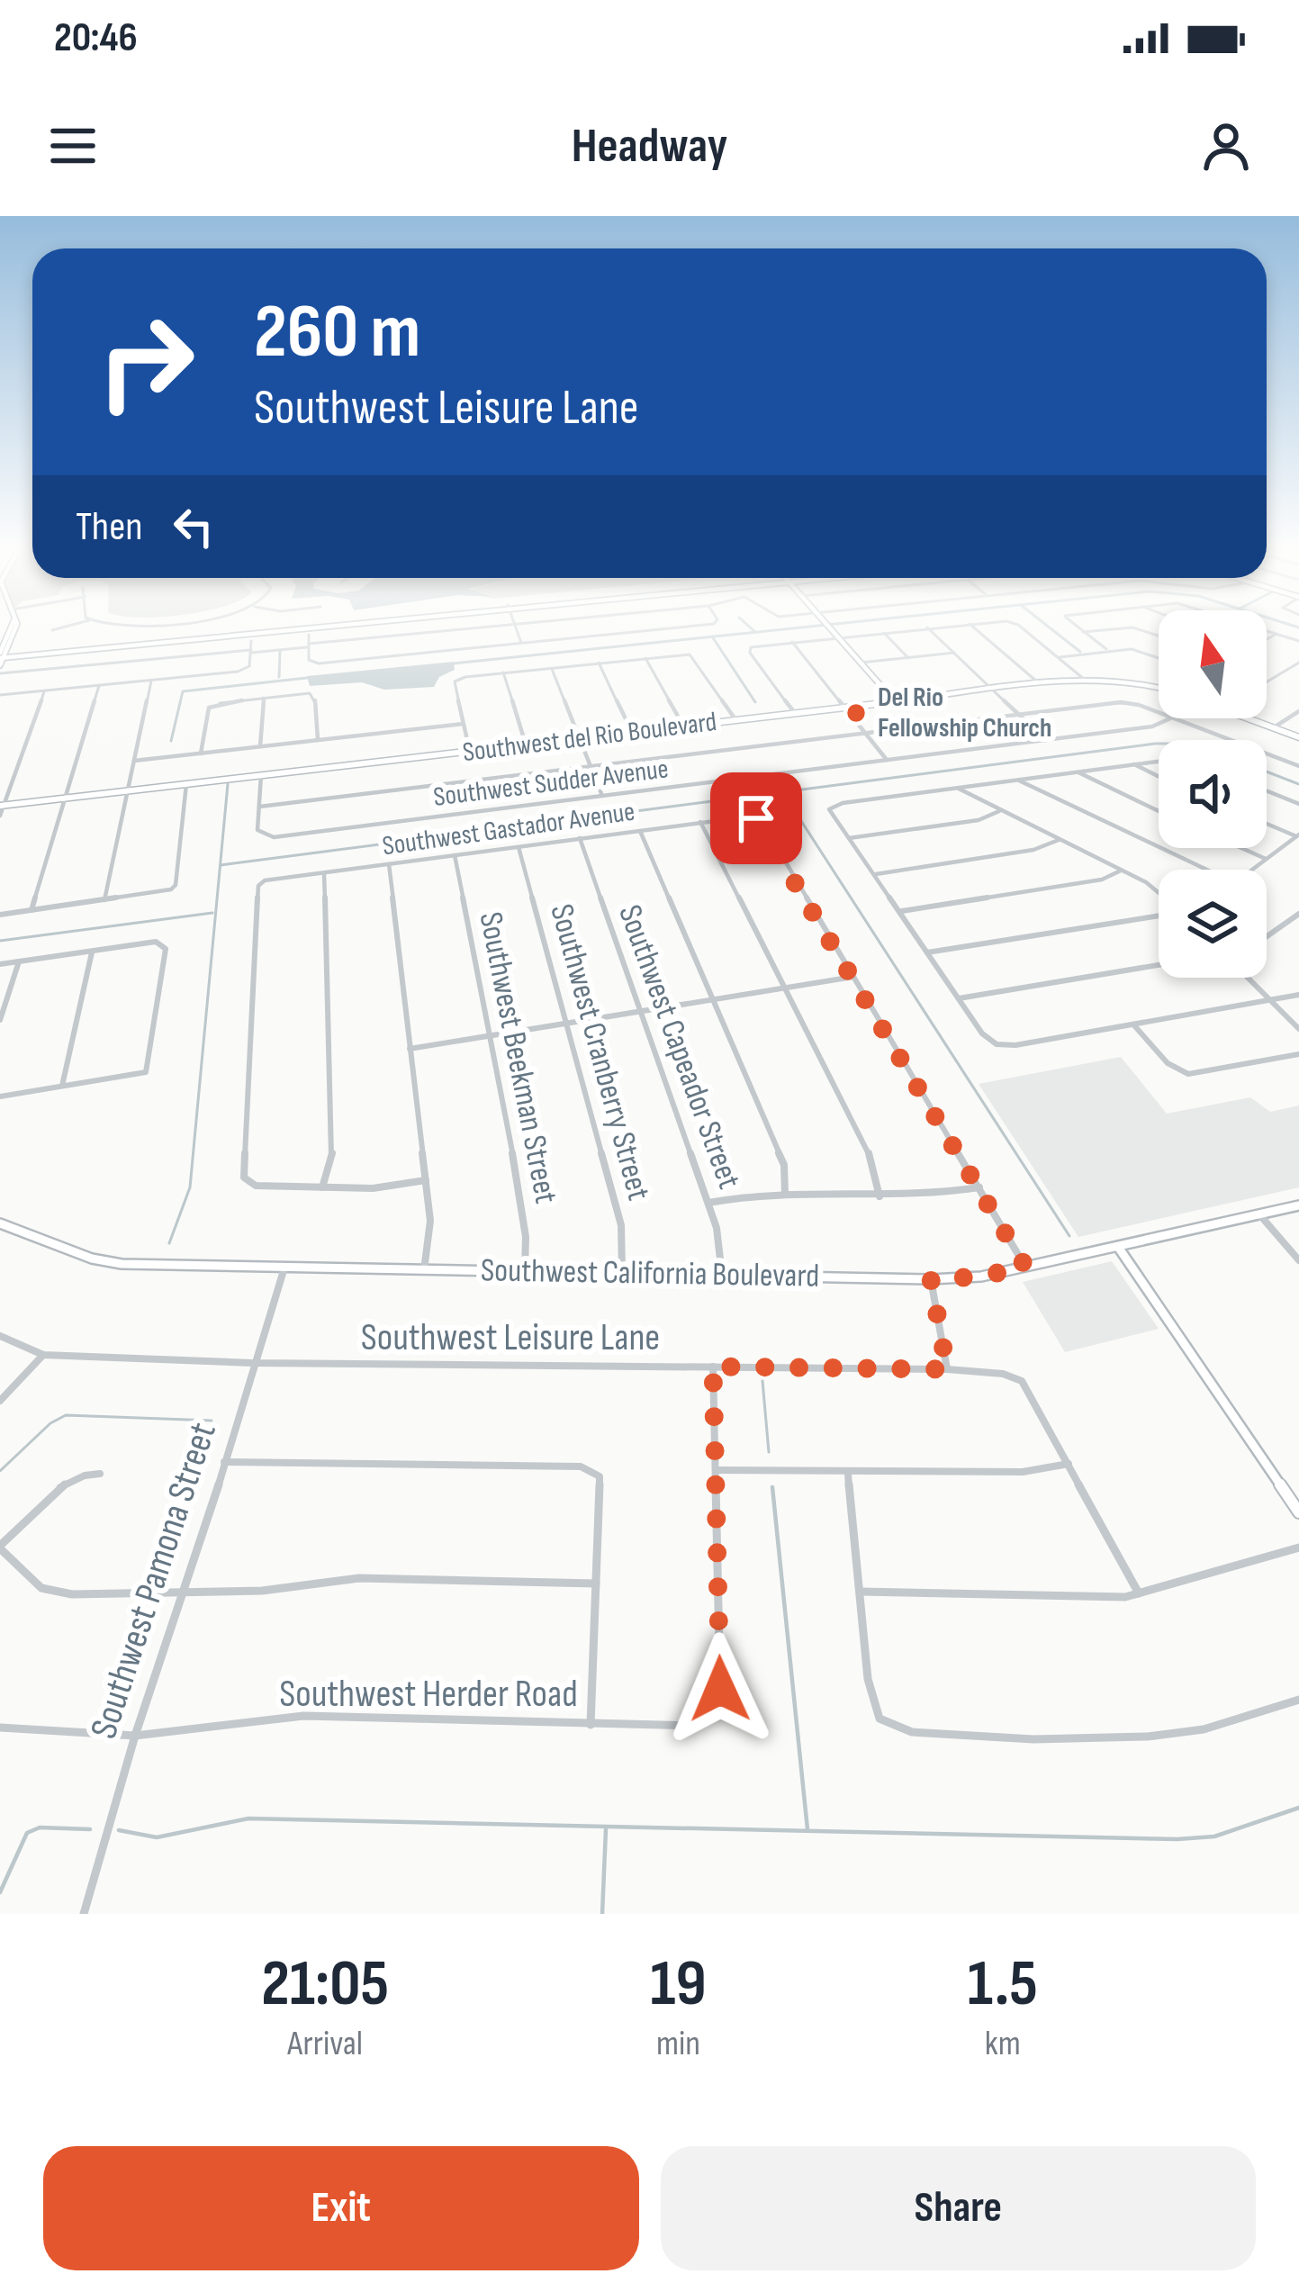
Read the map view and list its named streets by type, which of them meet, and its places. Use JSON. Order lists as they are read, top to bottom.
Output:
{
  "streets": {
    "street": [
      "Southwest del Rio Boulevard",
      "Southwest Sudder Avenue",
      "Southwest Gastador Avenue",
      "Southwest Capeador Street",
      "Southwest Cranberry Street",
      "Southwest Beekman Street",
      "Southwest California Boulevard",
      "Southwest Leisure Lane",
      "Southwest Pamona Street",
      "Southwest Herder Road"
    ]
  },
  "crossings": [
    ["Southwest Gastador Avenue", "Southwest Capeador Street"],
    ["Southwest Gastador Avenue", "Southwest Cranberry Street"],
    ["Southwest Gastador Avenue", "Southwest Beekman Street"],
    ["Southwest Capeador Street", "Southwest California Boulevard"],
    ["Southwest Cranberry Street", "Southwest California Boulevard"],
    ["Southwest Beekman Street", "Southwest California Boulevard"],
    ["Southwest California Boulevard", "Southwest Pamona Street"],
    ["Southwest Leisure Lane", "Southwest Pamona Street"],
    ["Southwest Pamona Street", "Southwest Herder Road"]
  ],
  "places": ["Del Rio Fellowship Church"],
  "north": "top",
  "page": {
    "status": "20:46",
    "header": "Headway",
    "turn": ["260 m", "Southwest Leisure Lane"],
    "then": "Then",
    "eta": [
      "21:05",
      "Arrival",
      "19",
      "min",
      "1.5",
      "km"
    ],
    "buttons": ["Exit", "Share"]
  }
}
